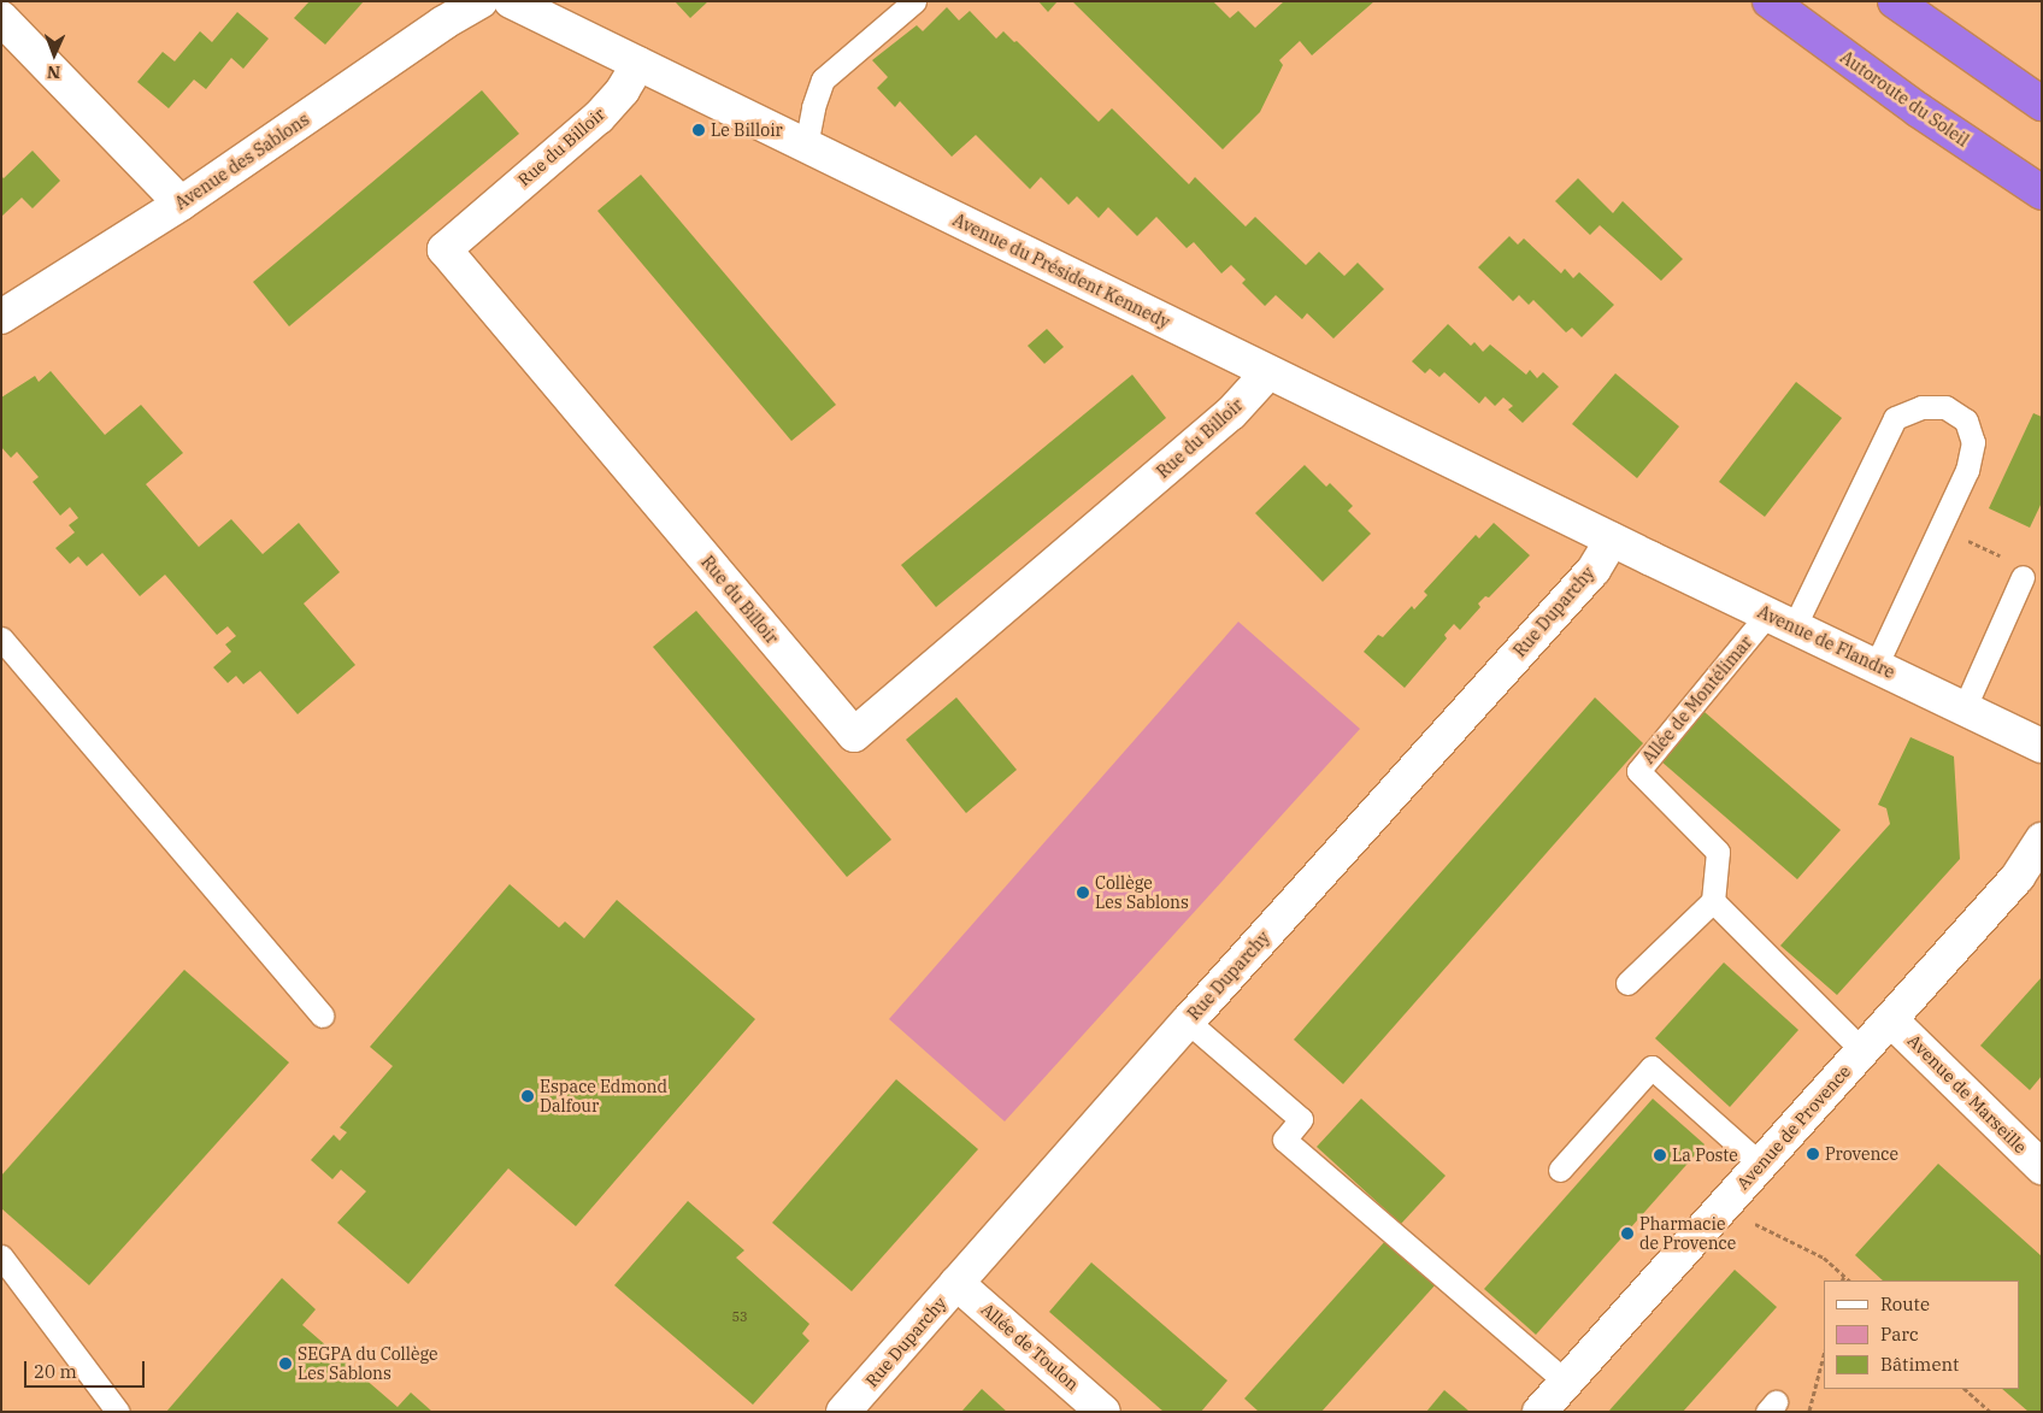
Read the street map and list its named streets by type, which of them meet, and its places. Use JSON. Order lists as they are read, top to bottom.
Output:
{
  "streets": {
    "highway": ["Autoroute du Soleil"],
    "street": [
      "Rue du Billoir",
      "Avenue des Sablons",
      "Avenue du Président Kennedy",
      "Rue Duparchy",
      "Avenue de Flandre",
      "Avenue de Marseille",
      "Avenue de Provence",
      "Allée de Toulon"
    ],
    "lane": ["Allée de Montélimar"]
  },
  "crossings": [
    ["Rue du Billoir", "Avenue du Président Kennedy"],
    ["Avenue du Président Kennedy", "Rue Duparchy"],
    ["Avenue du Président Kennedy", "Avenue de Flandre"],
    ["Rue Duparchy", "Avenue de Flandre"],
    ["Rue Duparchy", "Allée de Toulon"],
    ["Avenue de Flandre", "Allée de Montélimar"],
    ["Avenue de Marseille", "Avenue de Provence"]
  ],
  "places": [
    "Le Billoir",
    "Collège Les Sablons",
    "Espace Edmond Dalfour",
    "Provence",
    "La Poste",
    "Pharmacie de Provence",
    "SEGPA du Collège Les Sablons"
  ],
  "house_numbers": ["53"],
  "legend": ["Route", "Parc", "Bâtiment"],
  "scale_bar": "20 m",
  "north": "bottom"
}
